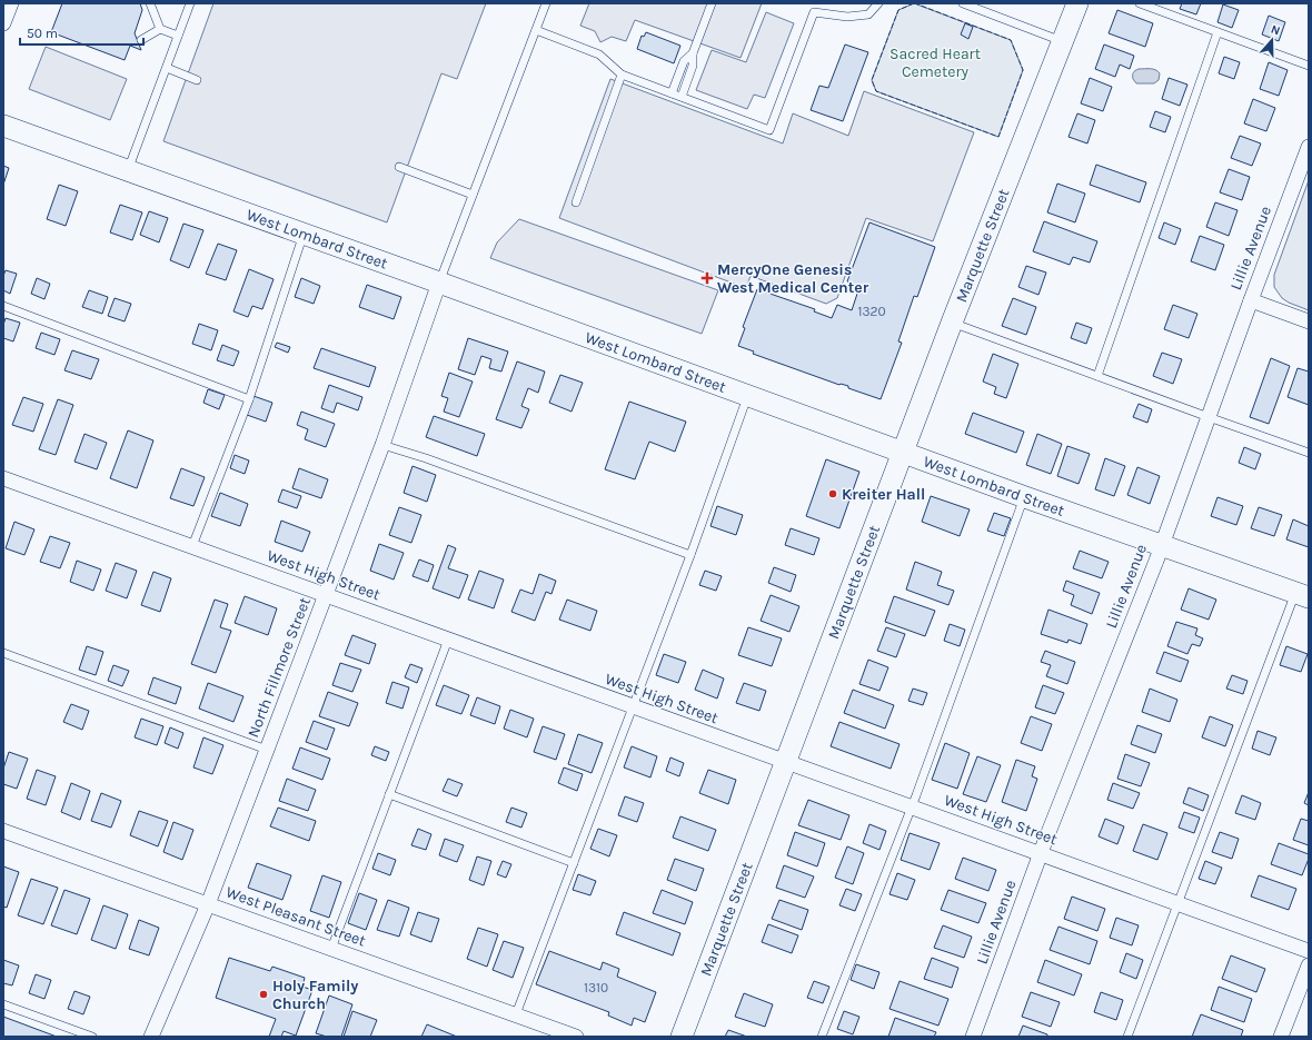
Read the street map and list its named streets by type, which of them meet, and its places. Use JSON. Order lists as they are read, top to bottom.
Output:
{
  "streets": {
    "street": [
      "West Lombard Street",
      "Marquette Street",
      "Lillie Avenue",
      "West High Street",
      "North Fillmore Street",
      "West Pleasant Street"
    ]
  },
  "crossings": [
    ["West Lombard Street", "Marquette Street"],
    ["West Lombard Street", "Lillie Avenue"],
    ["West Lombard Street", "North Fillmore Street"],
    ["Marquette Street", "West High Street"],
    ["Lillie Avenue", "West High Street"],
    ["West High Street", "North Fillmore Street"],
    ["North Fillmore Street", "West Pleasant Street"]
  ],
  "parks": ["Sacred Heart Cemetery"],
  "places": {
    "health": ["MercyOne Genesis West Medical Center"],
    "other": ["Kreiter Hall", "Holy Family Church"]
  },
  "house_numbers": ["1320", "1310"],
  "scale_bar": "50 m",
  "north": "top"
}
